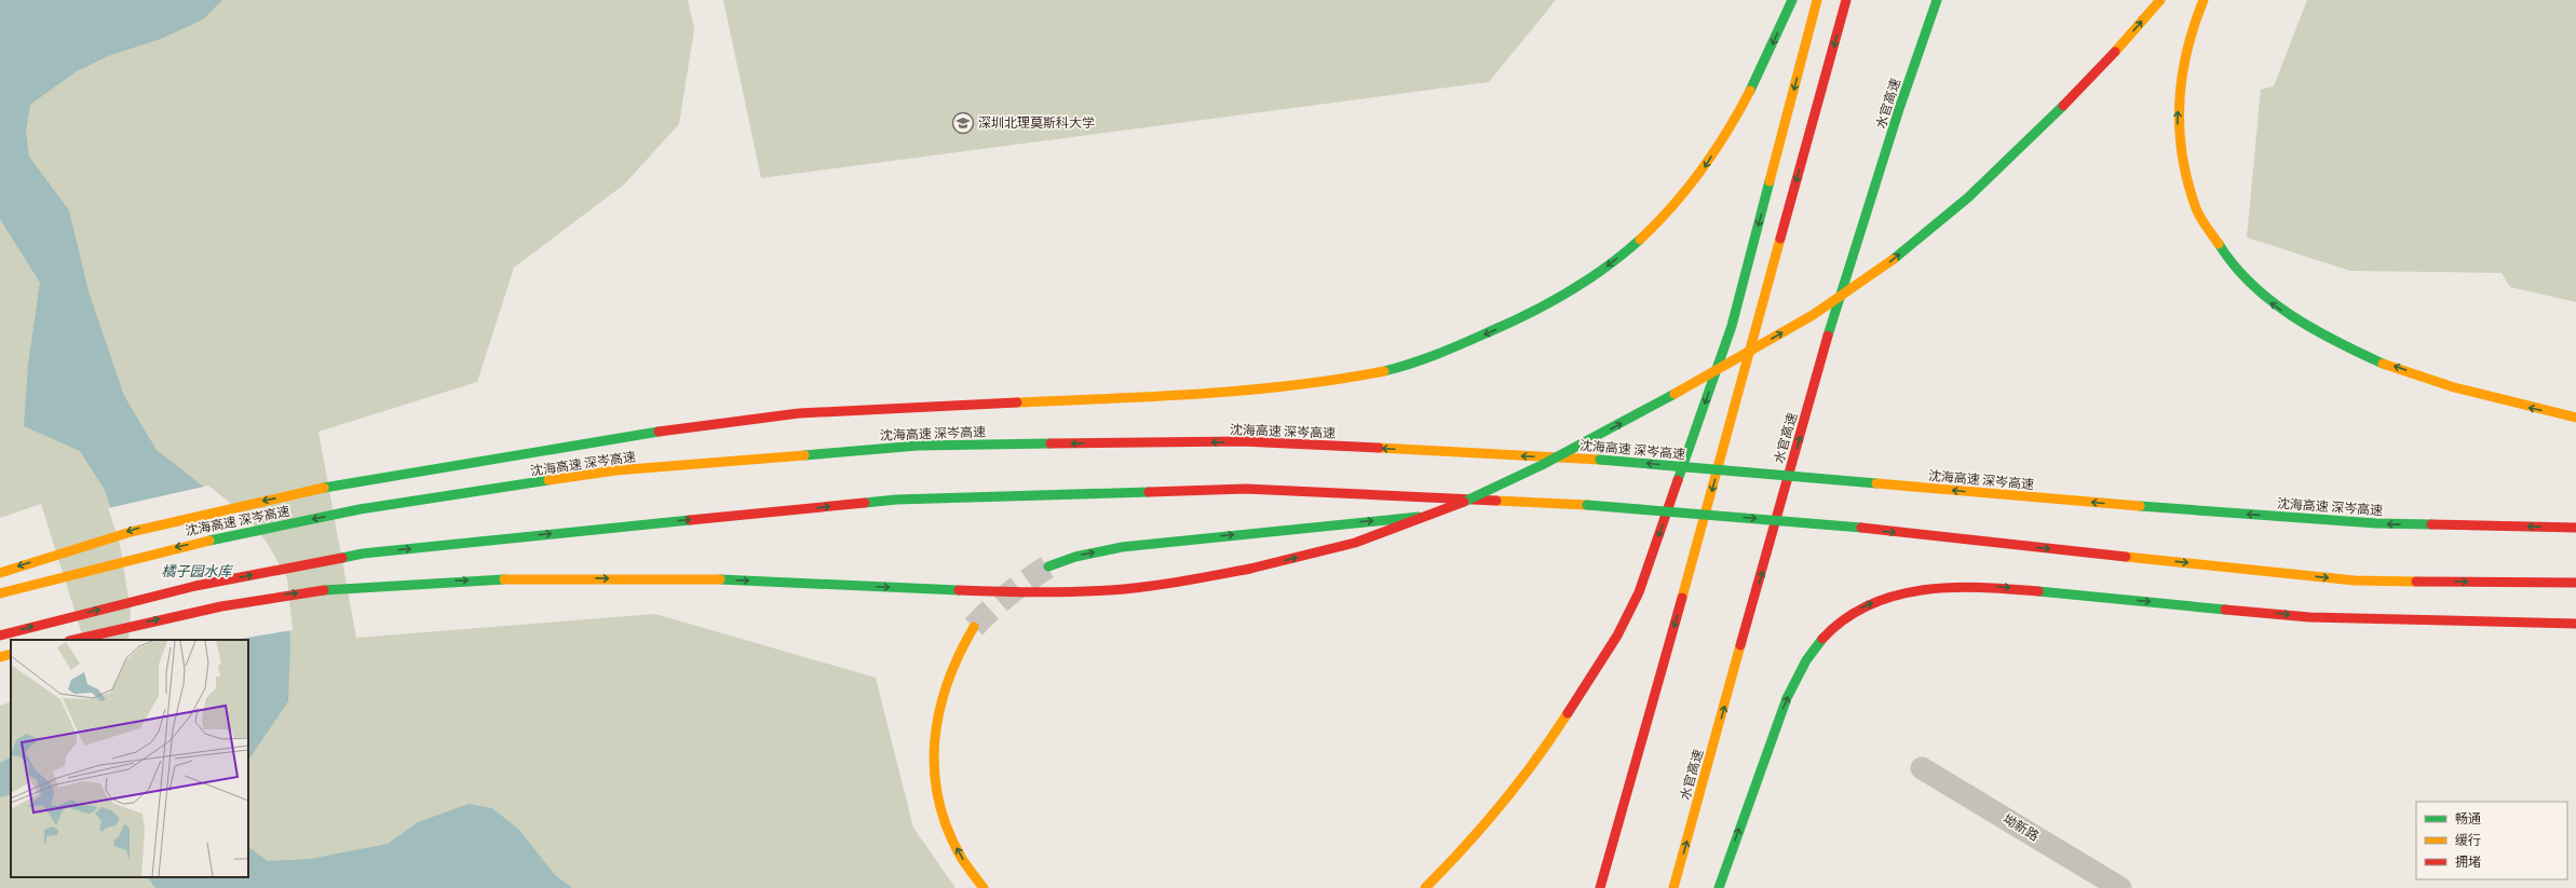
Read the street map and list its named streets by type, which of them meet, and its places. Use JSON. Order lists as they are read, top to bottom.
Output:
{
  "streets": {
    "highway": ["水官高速", "沈海高速 深岑高速"],
    "street": ["坳新路"]
  },
  "water": ["橘子园水库"],
  "places": {
    "school or university": ["深圳北理莫斯科大学"]
  },
  "legend": ["畅通", "缓行", "拥堵"]
}
